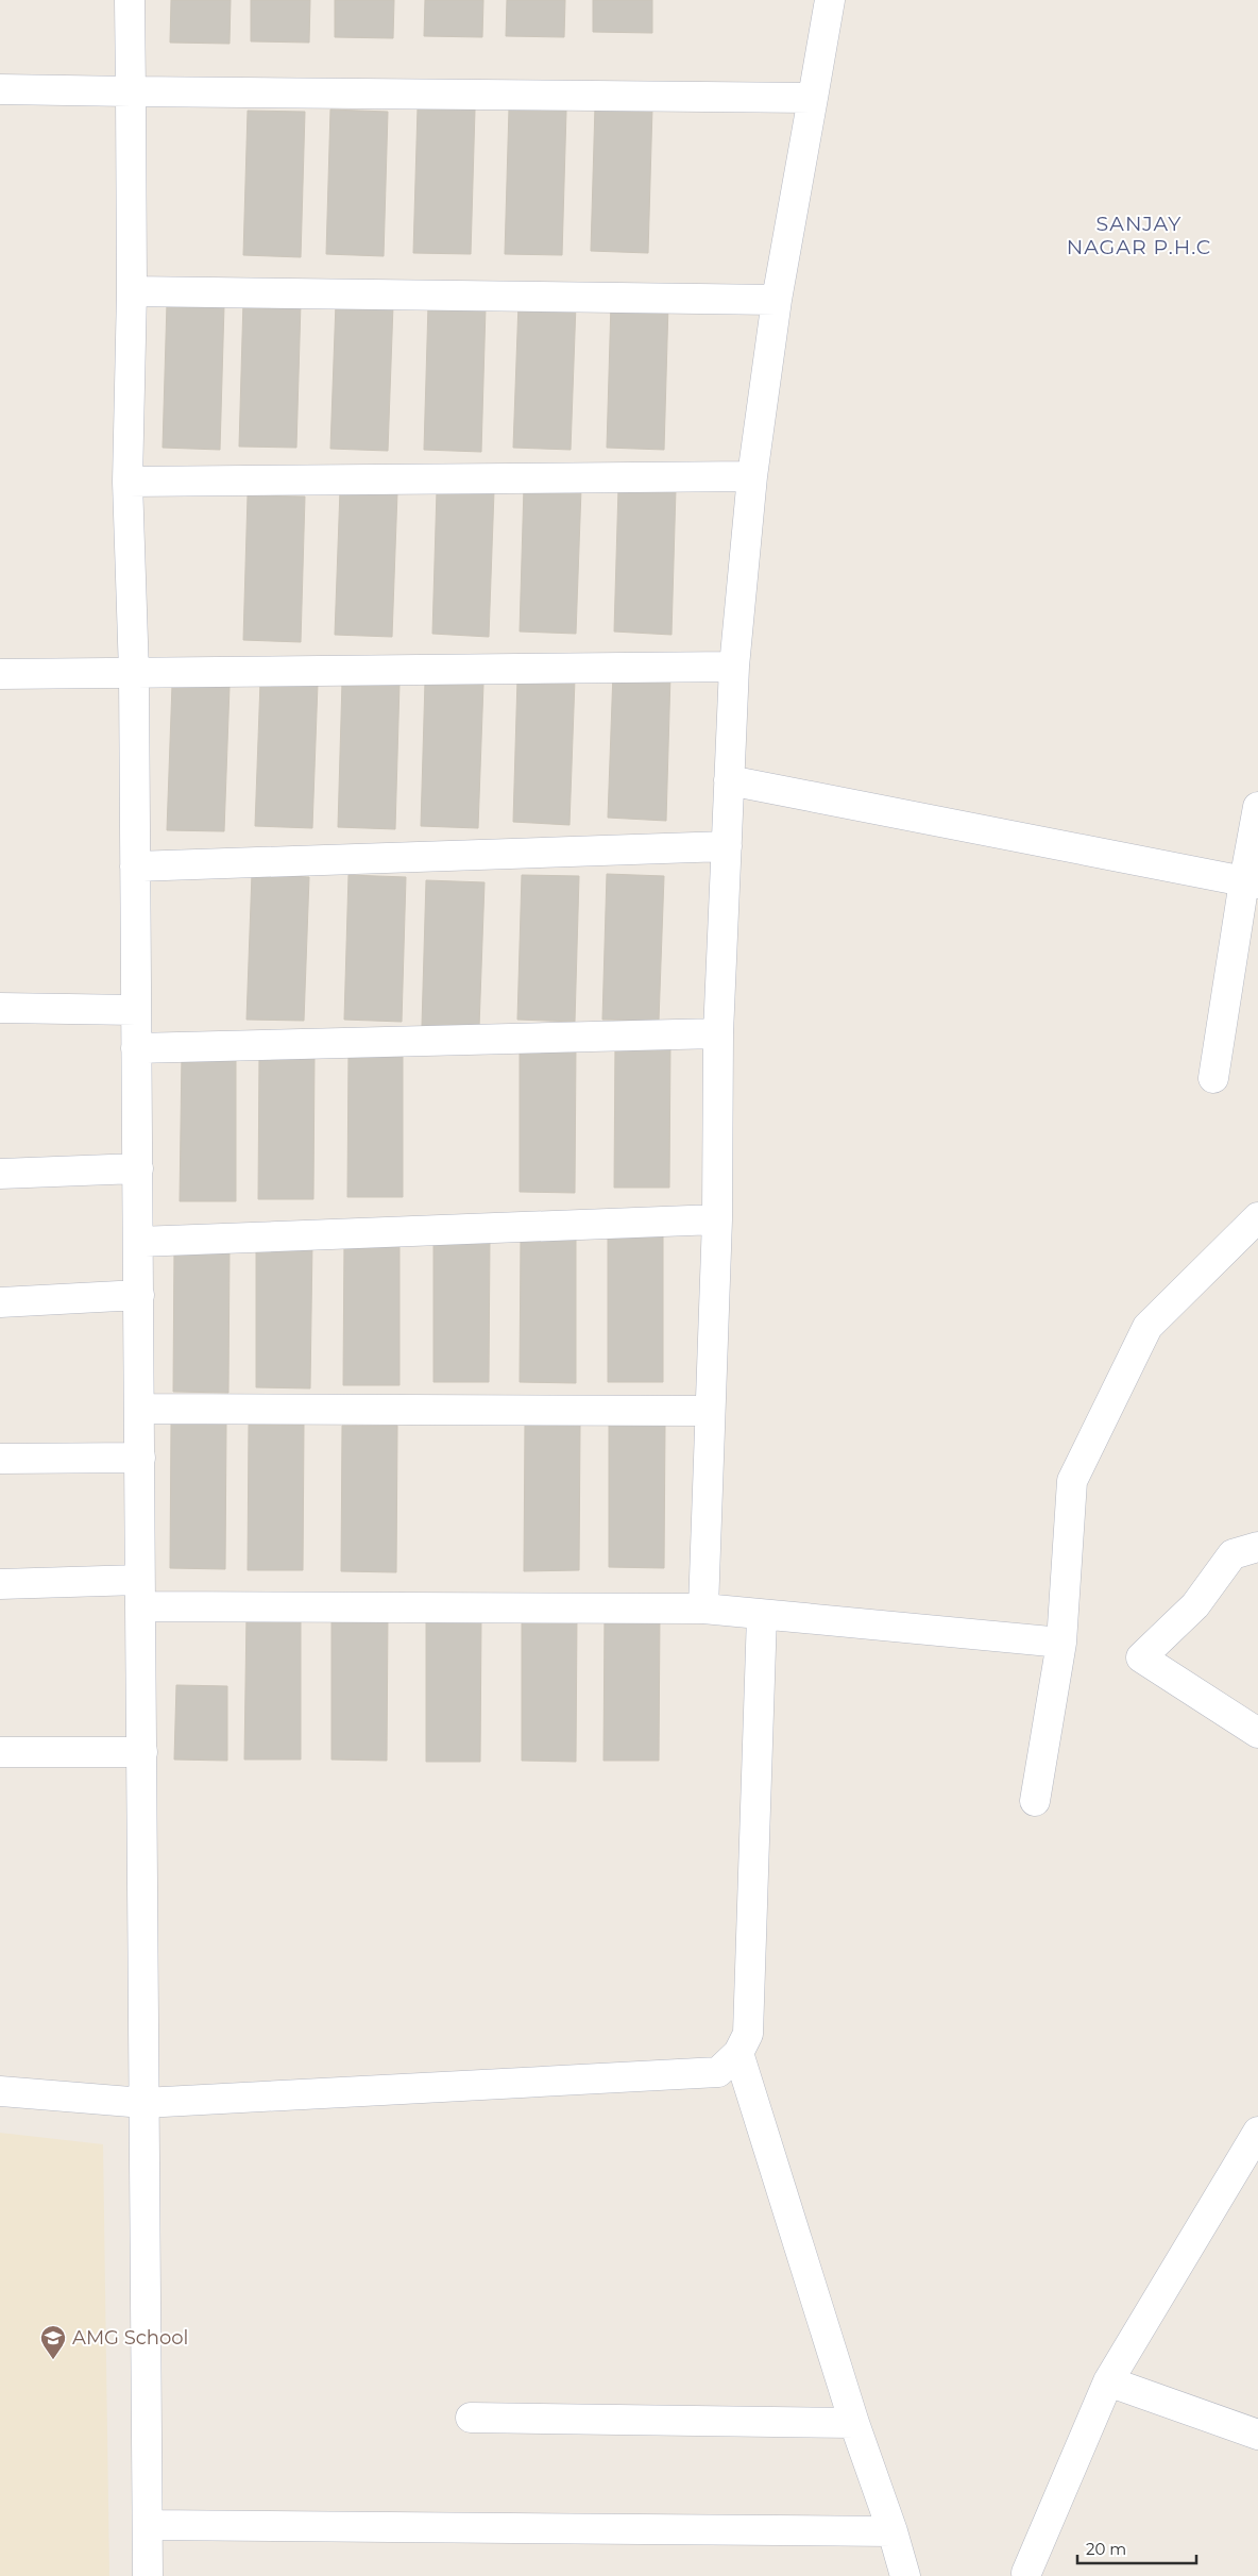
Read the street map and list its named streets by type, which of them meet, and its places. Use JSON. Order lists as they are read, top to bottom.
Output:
{
  "districts": ["SANJAY NAGAR P.H.C"],
  "places": {
    "school or university": ["AMG School"]
  },
  "scale_bar": "20 m"
}
